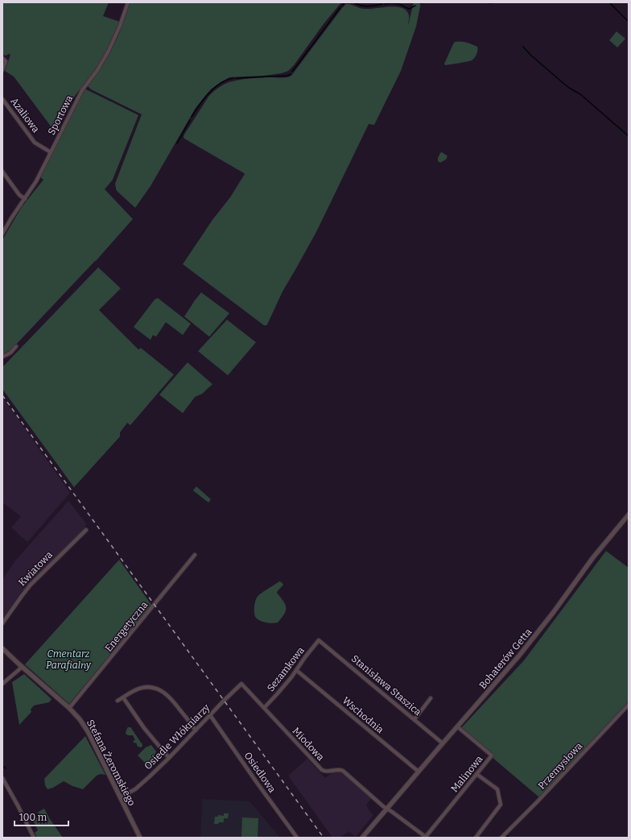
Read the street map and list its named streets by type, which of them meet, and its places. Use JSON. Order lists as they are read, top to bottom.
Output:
{
  "streets": {
    "street": [
      "Azaliowa",
      "Sportowa",
      "Kwiatowa",
      "Energetyczna",
      "Bohaterów Getta",
      "Sezamkowa",
      "Stanisława Staszica",
      "Wschodnia",
      "Osiedle Włókniarzy",
      "Miodowa",
      "Stefana Żeromskiego",
      "Przemysłowa",
      "Osiedlowa",
      "Malinowa"
    ]
  },
  "crossings": [
    ["Azaliowa", "Sportowa"],
    ["Energetyczna", "Stefana Żeromskiego"],
    ["Bohaterów Getta", "Stanisława Staszica"],
    ["Bohaterów Getta", "Wschodnia"],
    ["Bohaterów Getta", "Miodowa"],
    ["Bohaterów Getta", "Malinowa"],
    ["Sezamkowa", "Stanisława Staszica"],
    ["Sezamkowa", "Wschodnia"],
    ["Sezamkowa", "Miodowa"],
    ["Osiedle Włókniarzy", "Miodowa"],
    ["Osiedle Włókniarzy", "Stefana Żeromskiego"],
    ["Osiedle Włókniarzy", "Osiedlowa"]
  ],
  "parks": ["Cmentarz Parafialny"],
  "scale_bar": "100 m"
}
